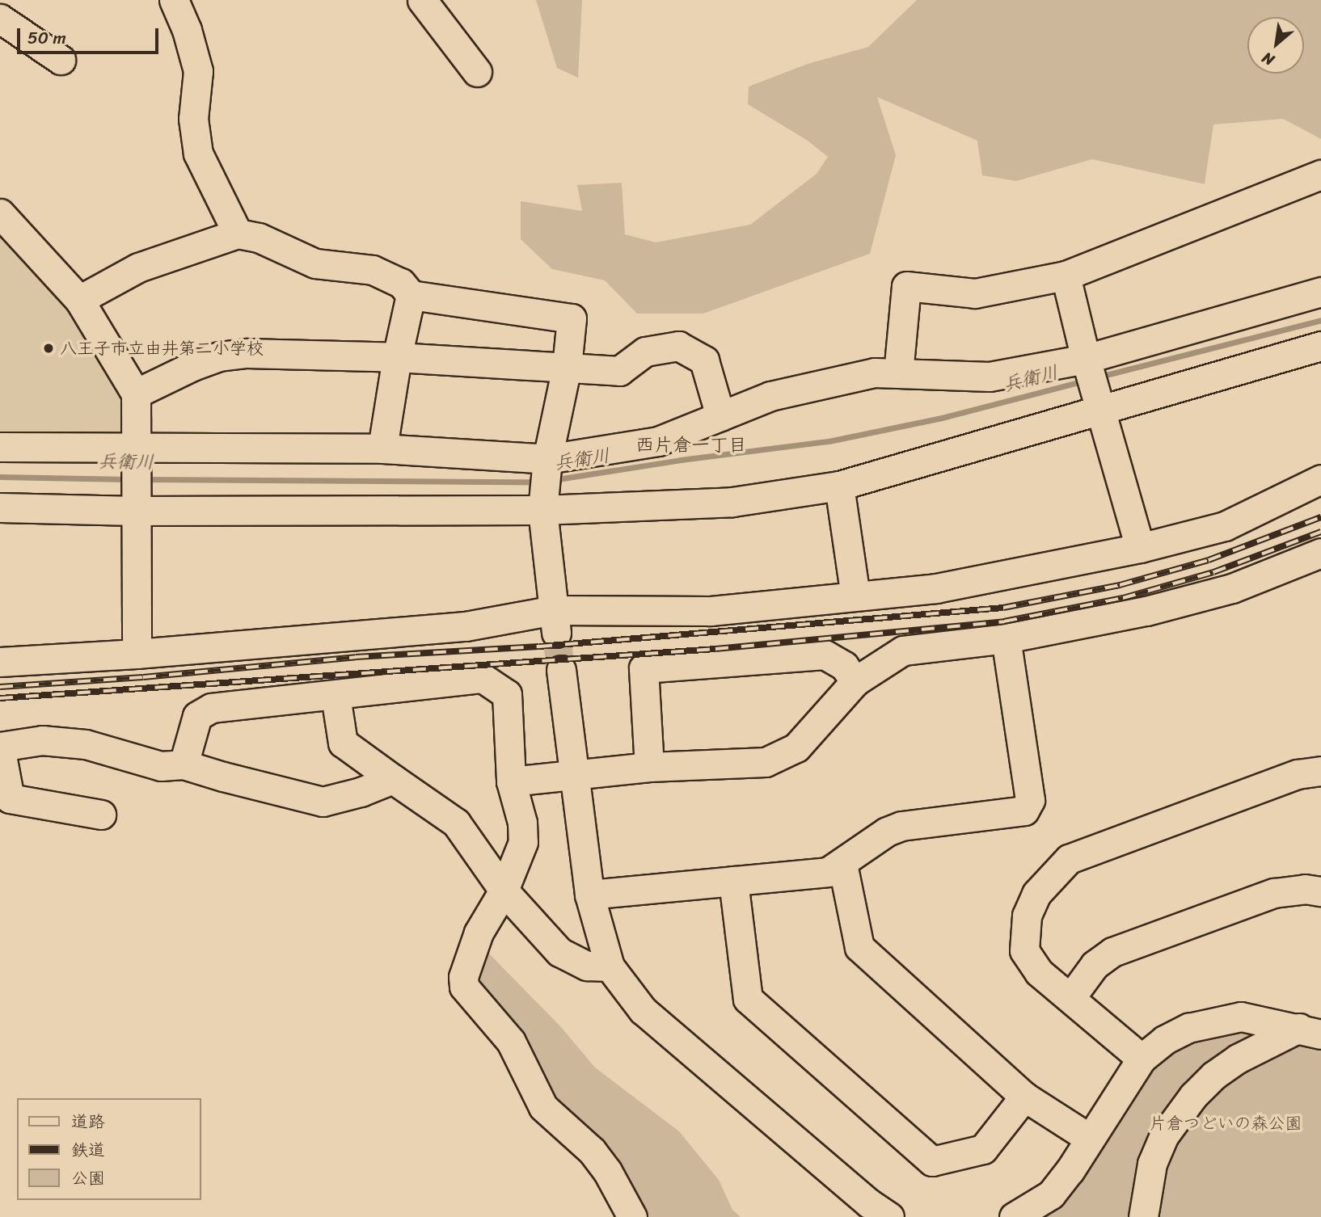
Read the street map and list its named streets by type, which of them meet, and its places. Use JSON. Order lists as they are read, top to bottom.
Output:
{
  "districts": ["西片倉一丁目"],
  "water": ["兵衛川"],
  "parks": ["片倉つどいの森公園"],
  "places": ["八王子市立由井第二小学校"],
  "legend": ["道路", "鉄道", "公園"],
  "scale_bar": "50 m",
  "north": "bottom left"
}
